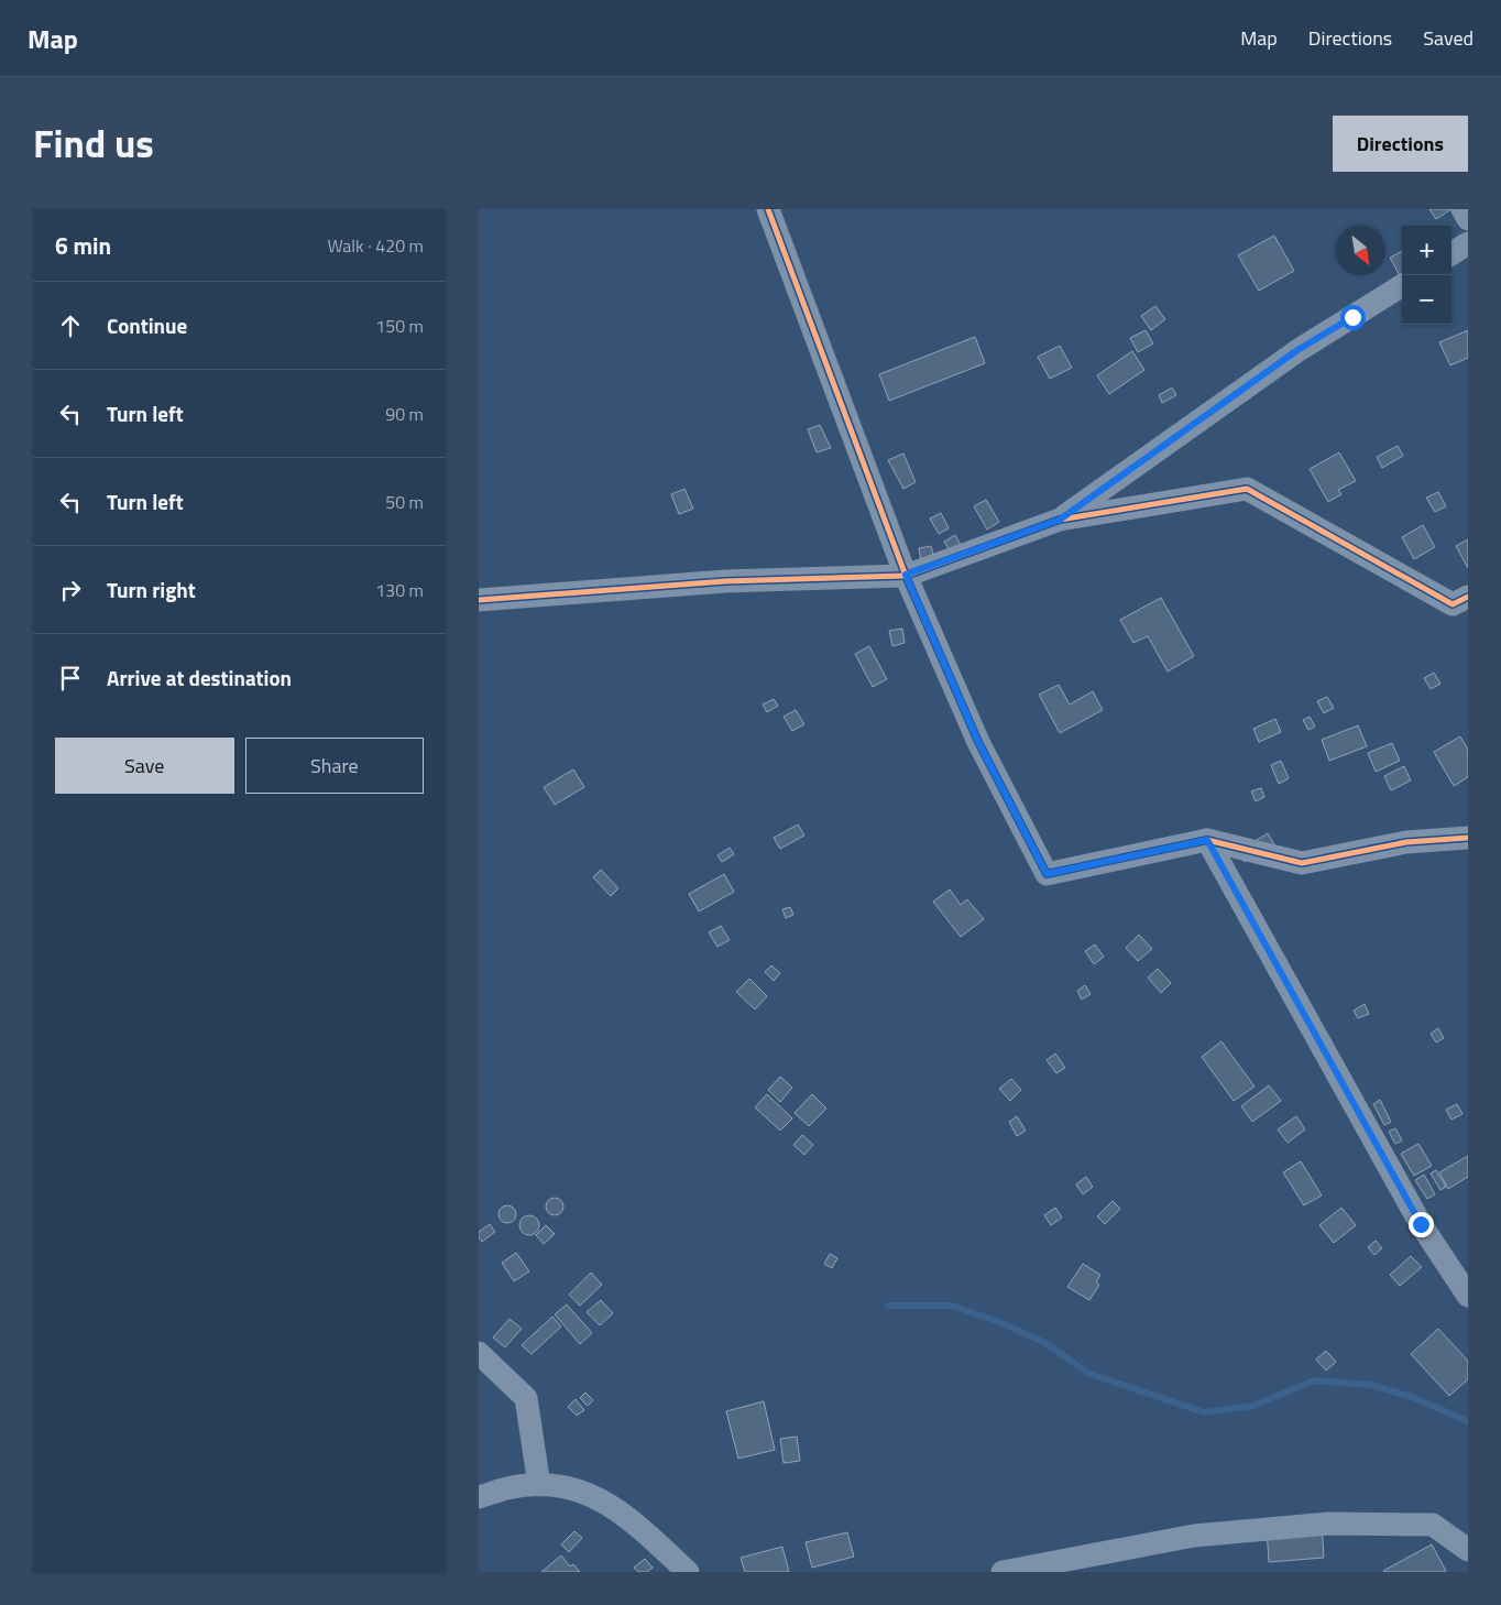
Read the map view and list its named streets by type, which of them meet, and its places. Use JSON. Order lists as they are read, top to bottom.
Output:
{
  "north": "bottom right",
  "page": {
    "header": "Map",
    "nav": ["Map", "Directions", "Saved"],
    "title": "Find us",
    "buttons": [
      "Directions",
      ["Save", "Share"]
    ],
    "heading": ["6 min", "Walk · 420 m"],
    "map_buttons": ["+", "−"],
    "list": [
      ["Continue", "150 m"],
      ["Turn left", "90 m"],
      ["Turn left", "50 m"],
      ["Turn right", "130 m"],
      "Arrive at destination"
    ]
  }
}
